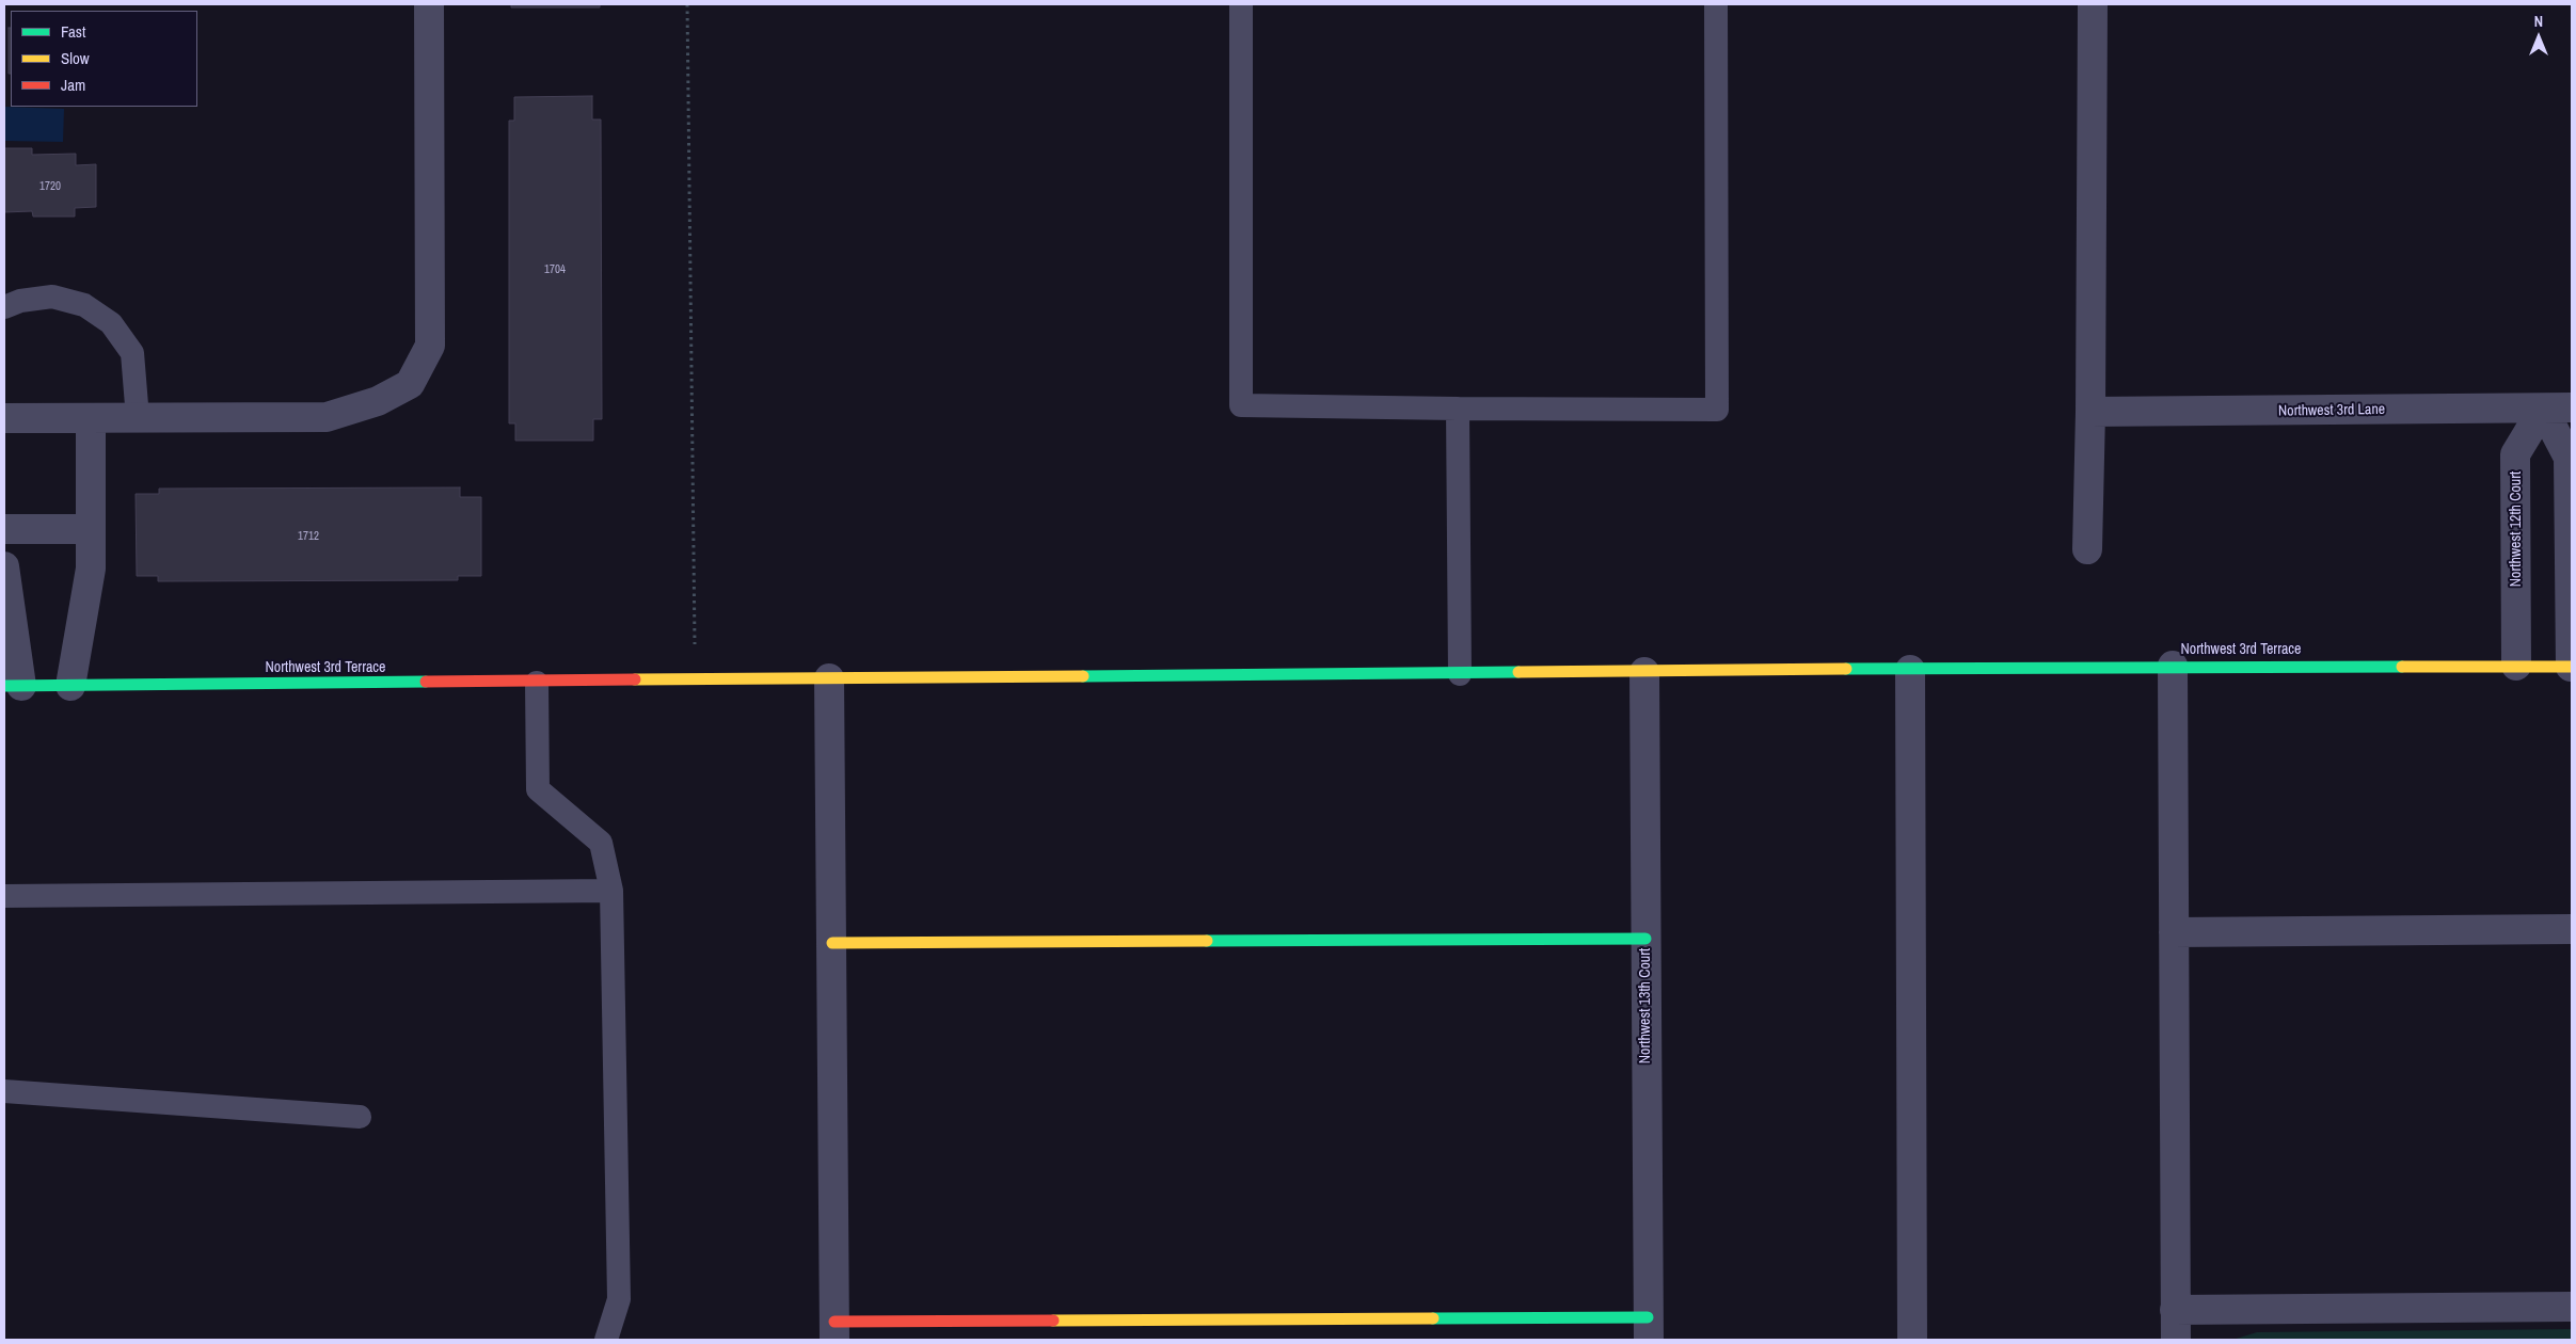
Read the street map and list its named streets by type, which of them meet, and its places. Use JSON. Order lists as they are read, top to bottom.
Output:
{
  "streets": {
    "street": [
      "Northwest 3rd Lane",
      "Northwest 12th Court",
      "Northwest 3rd Terrace",
      "Northwest 13th Court"
    ]
  },
  "crossings": [
    ["Northwest 3rd Lane", "Northwest 12th Court"],
    ["Northwest 12th Court", "Northwest 3rd Terrace"],
    ["Northwest 3rd Terrace", "Northwest 13th Court"]
  ],
  "house_numbers": ["1720", "1704", "1712"],
  "legend": ["Fast", "Slow", "Jam"],
  "north": "top"
}
